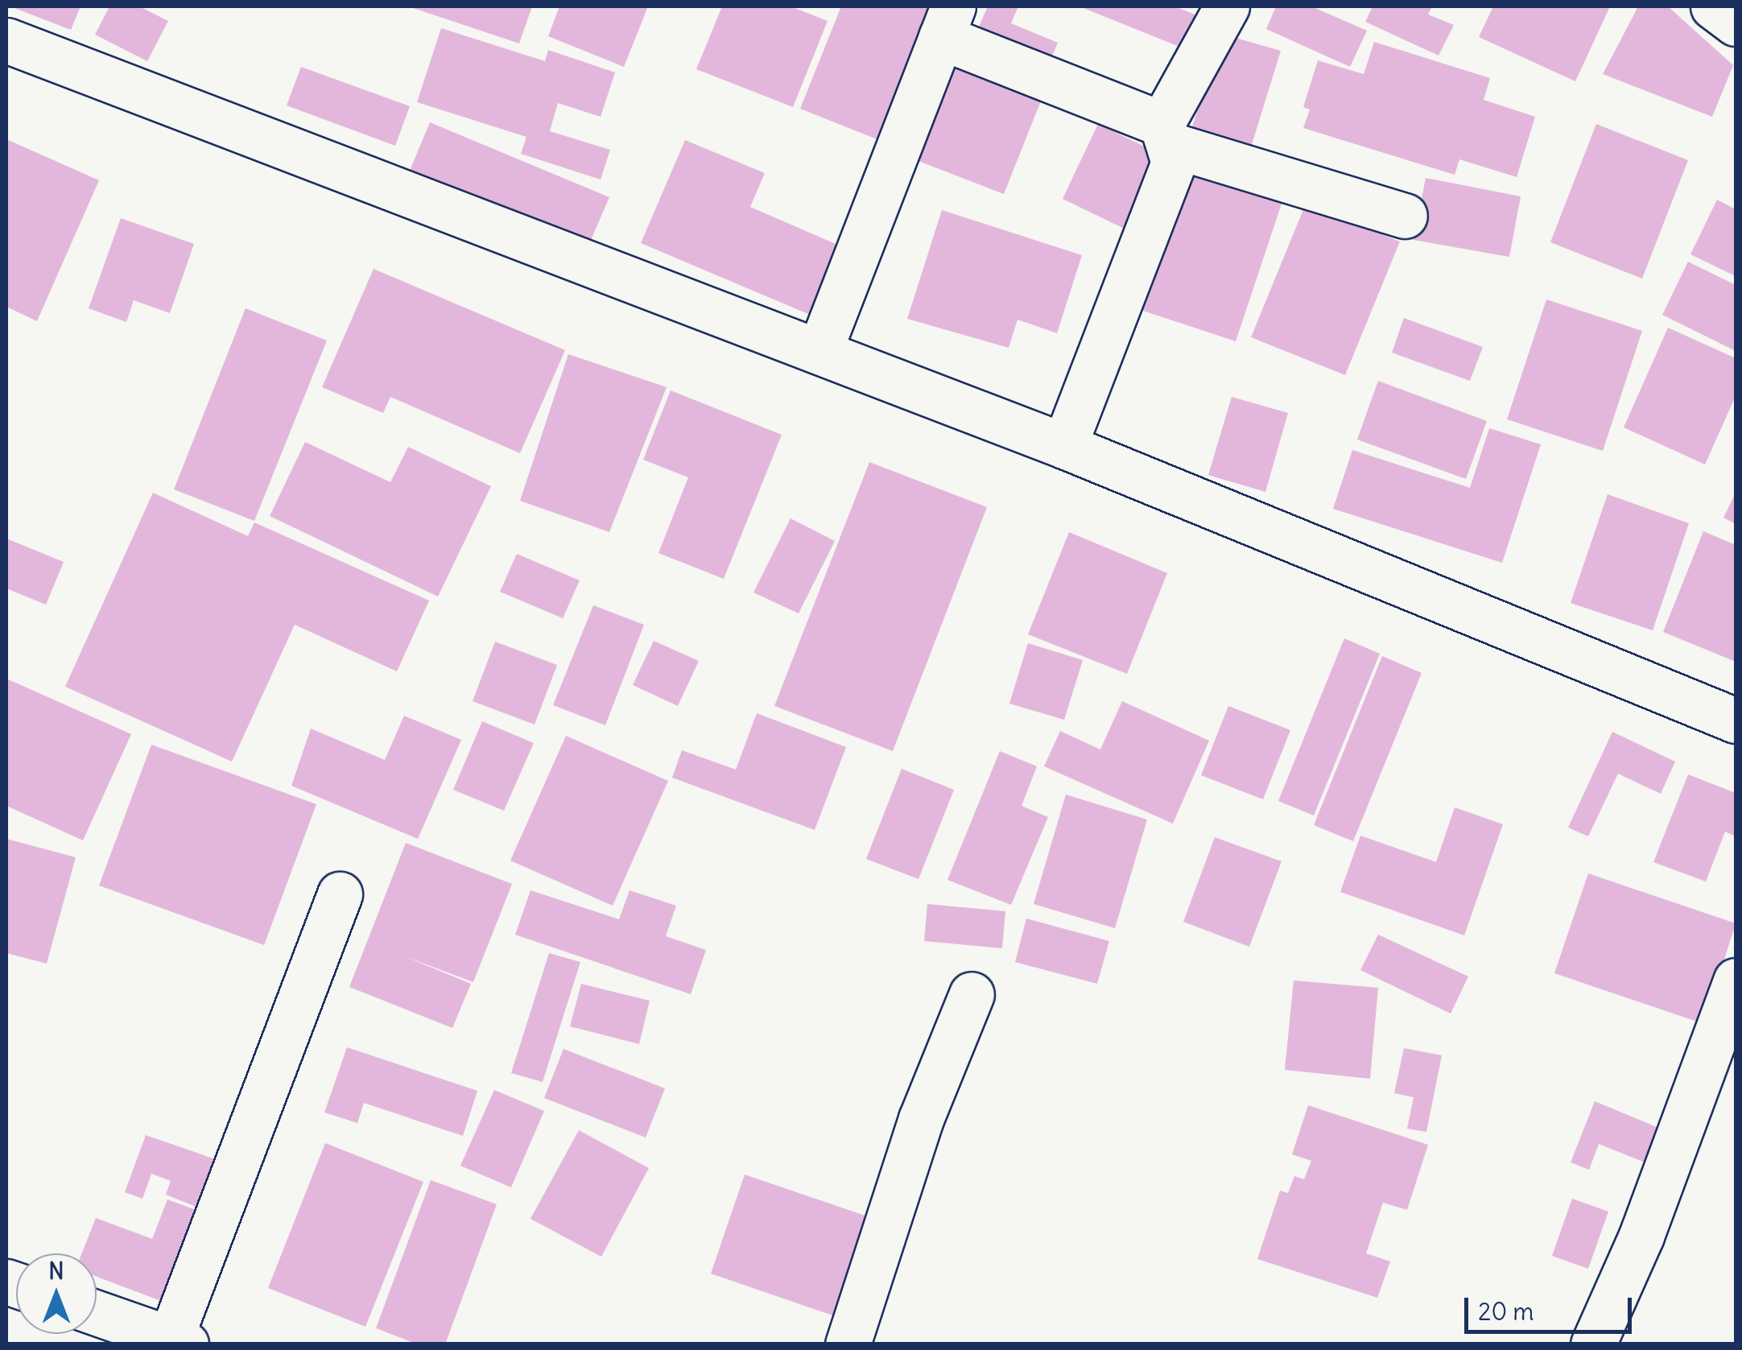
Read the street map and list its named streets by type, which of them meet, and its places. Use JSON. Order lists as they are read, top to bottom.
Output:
{
  "scale_bar": "20 m",
  "north": "top"
}
